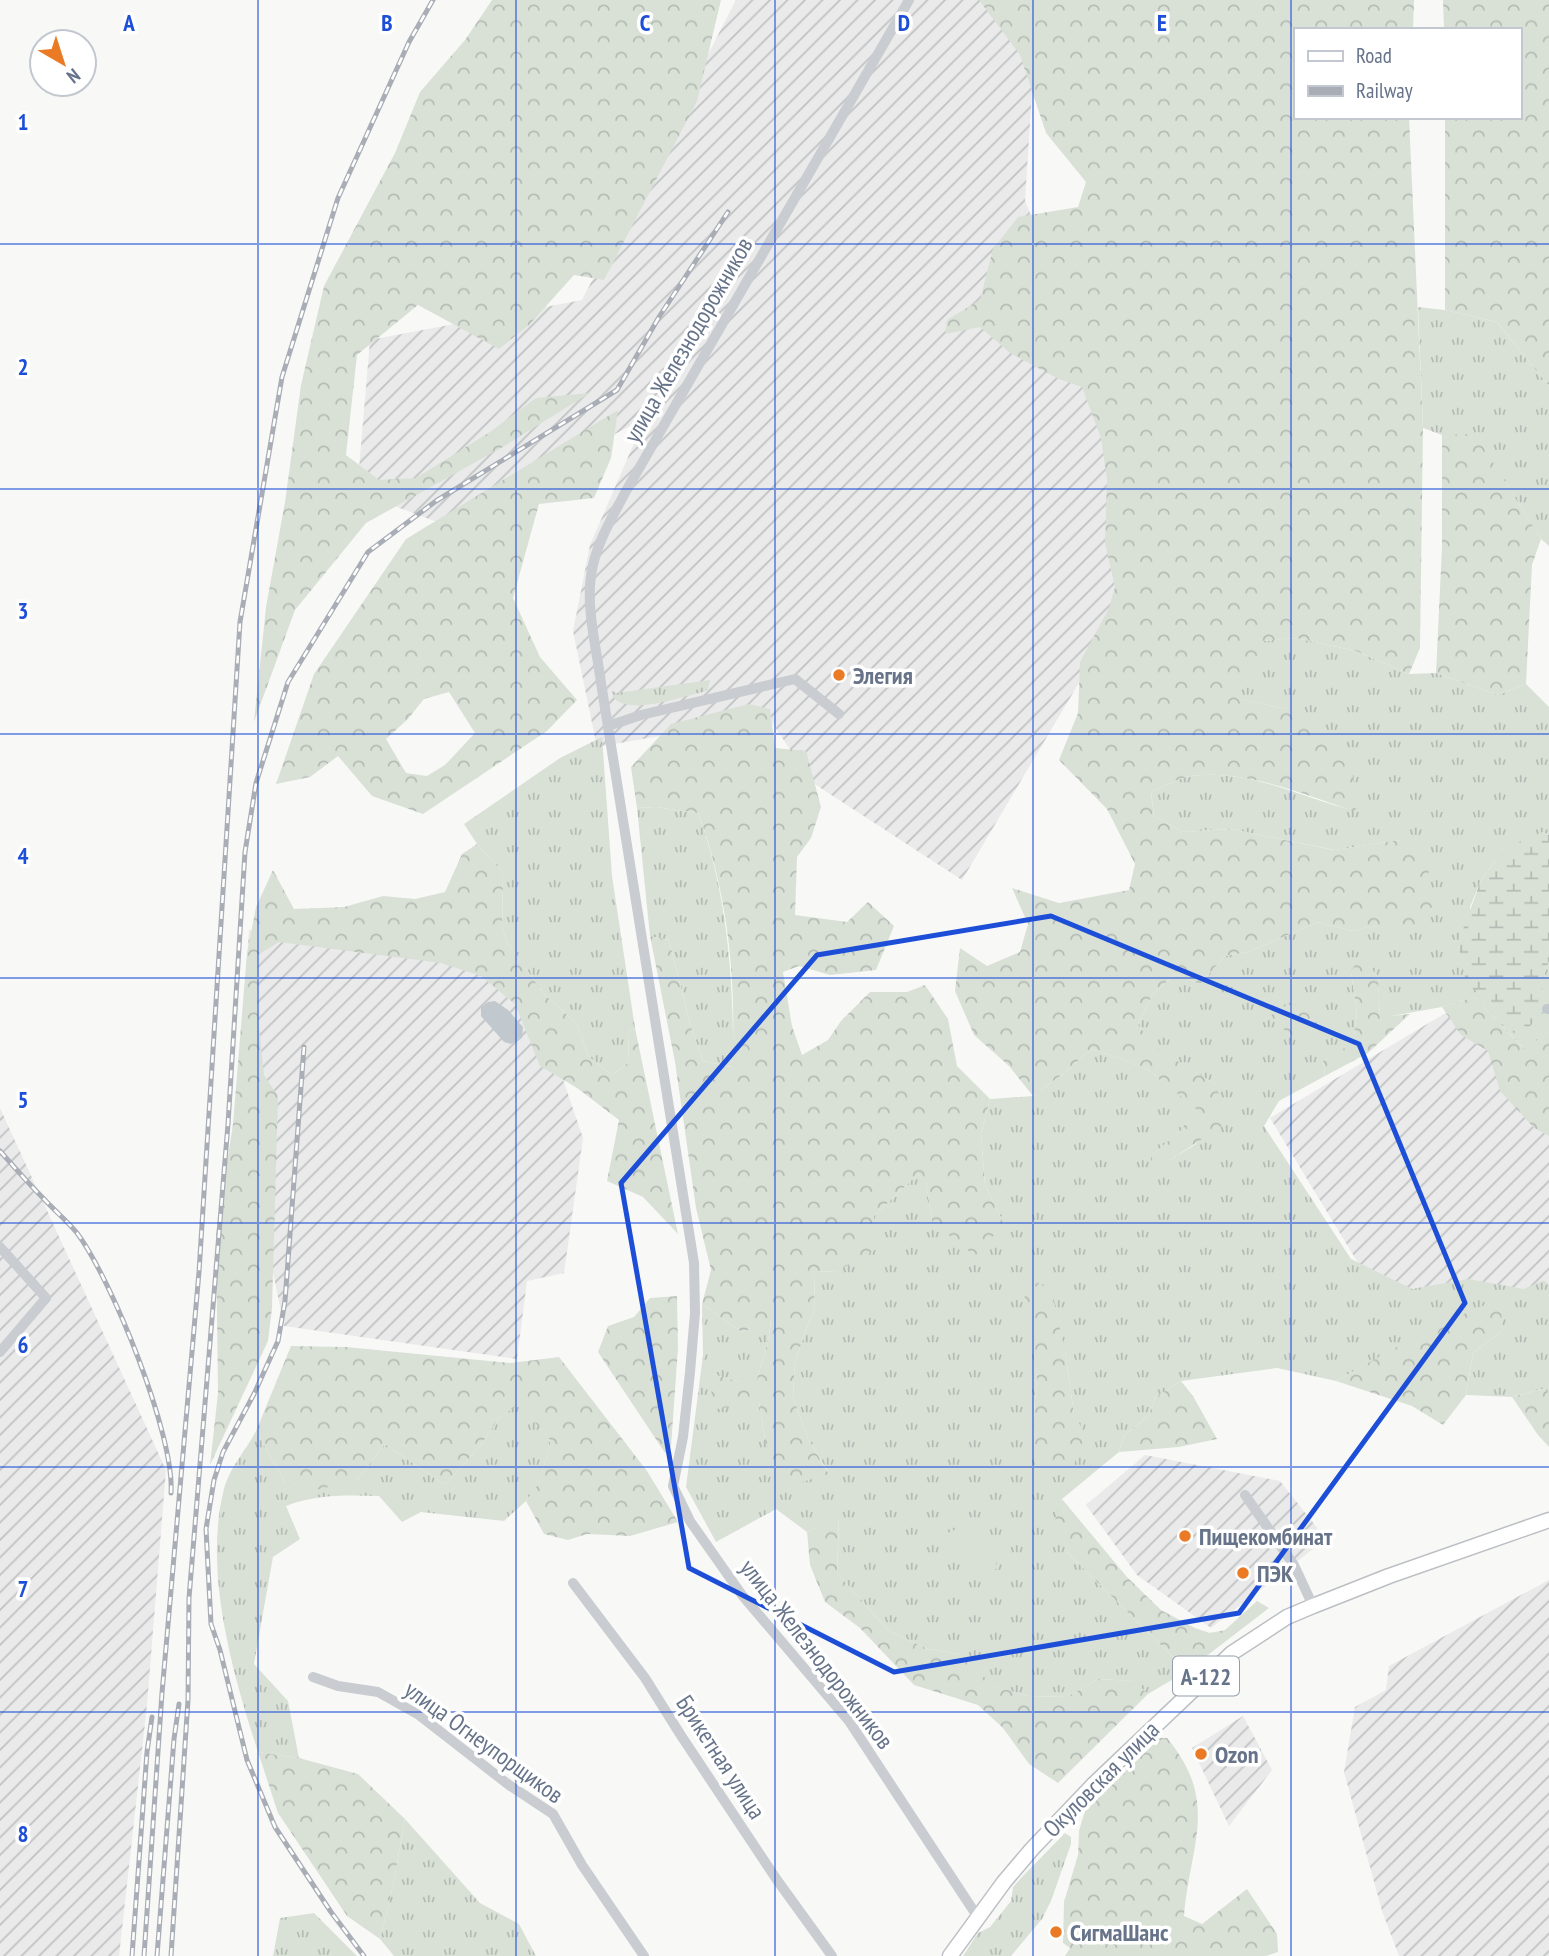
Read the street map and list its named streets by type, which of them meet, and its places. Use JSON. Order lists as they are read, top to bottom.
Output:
{
  "streets": {
    "main road": ["А-122", "Окуловская улица"],
    "street": ["улица Железнодорожников", "улица Огнеупорщиков", "Брикетная улица"]
  },
  "crossings": [
    ["улица Железнодорожников", "Окуловская улица"]
  ],
  "places": [
    "Элегия",
    "Пищекомбинат",
    "ПЭК",
    "Ozon",
    "СигмаШанс"
  ],
  "legend": ["Road", "Railway"],
  "north": "bottom right",
  "grid": {
    "columns": [
      "A",
      "B",
      "C",
      "D",
      "E"
    ],
    "rows": [
      "1",
      "2",
      "3",
      "4",
      "5",
      "6",
      "7",
      "8"
    ]
  }
}
